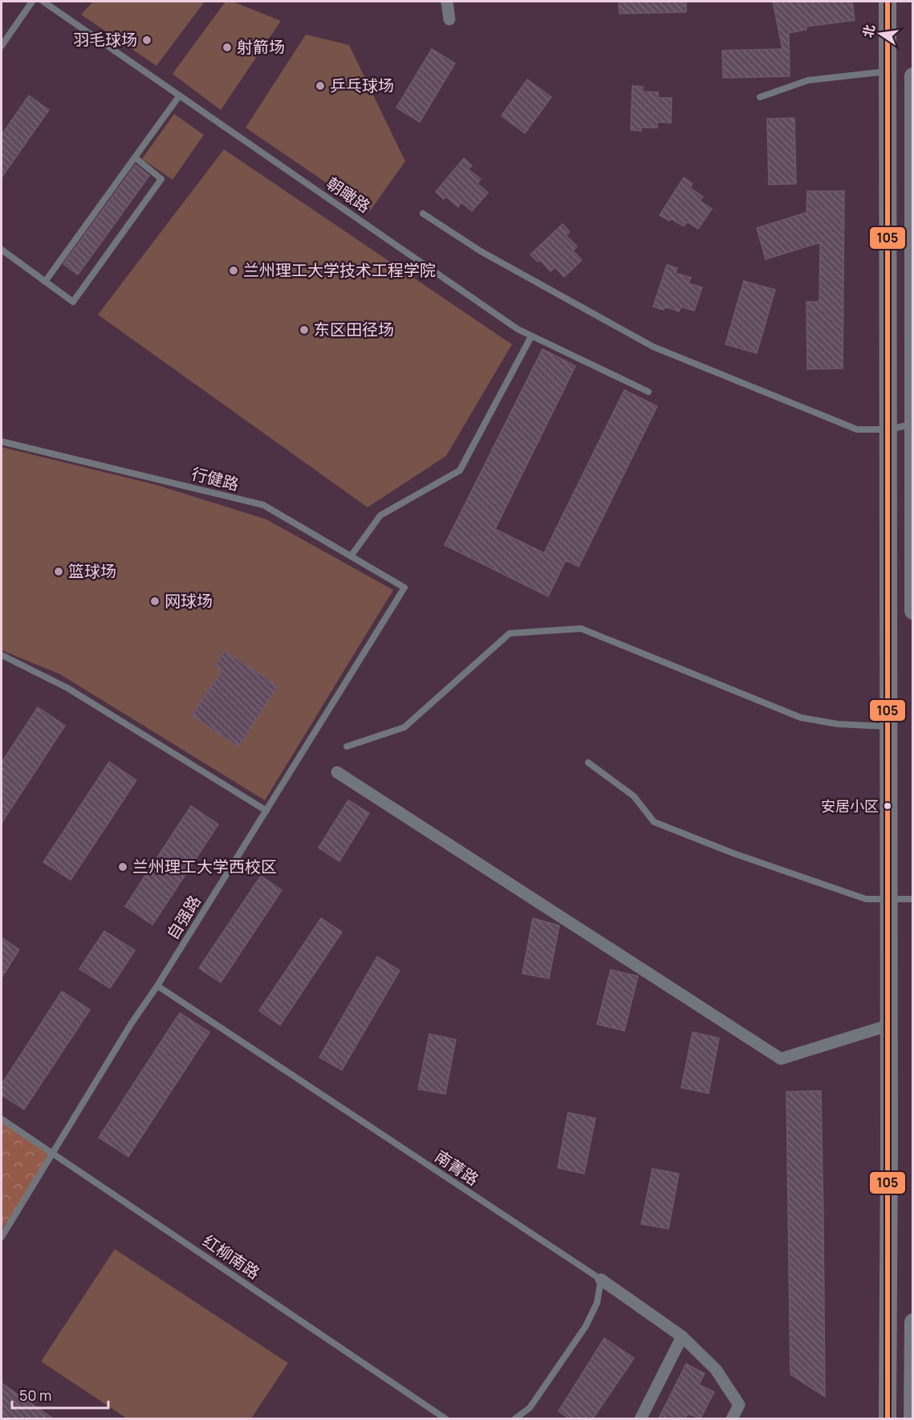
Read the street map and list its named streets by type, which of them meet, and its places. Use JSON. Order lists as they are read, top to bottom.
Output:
{
  "streets": {
    "lane": [
      "朝瞰路",
      "行健路",
      "自强路",
      "南菁路",
      "红柳南路"
    ]
  },
  "crossings": [
    ["行健路", "自强路"],
    ["自强路", "南菁路"],
    ["自强路", "红柳南路"]
  ],
  "places": [
    "羽毛球场",
    "射箭场",
    "乒乓球场",
    "兰州理工大学技术工程学院",
    "东区田径场",
    "篮球场",
    "网球场",
    "安居小区",
    "兰州理工大学西校区"
  ],
  "lines": ["transit line 105"],
  "scale_bar": "50 m",
  "north": "left"
}
